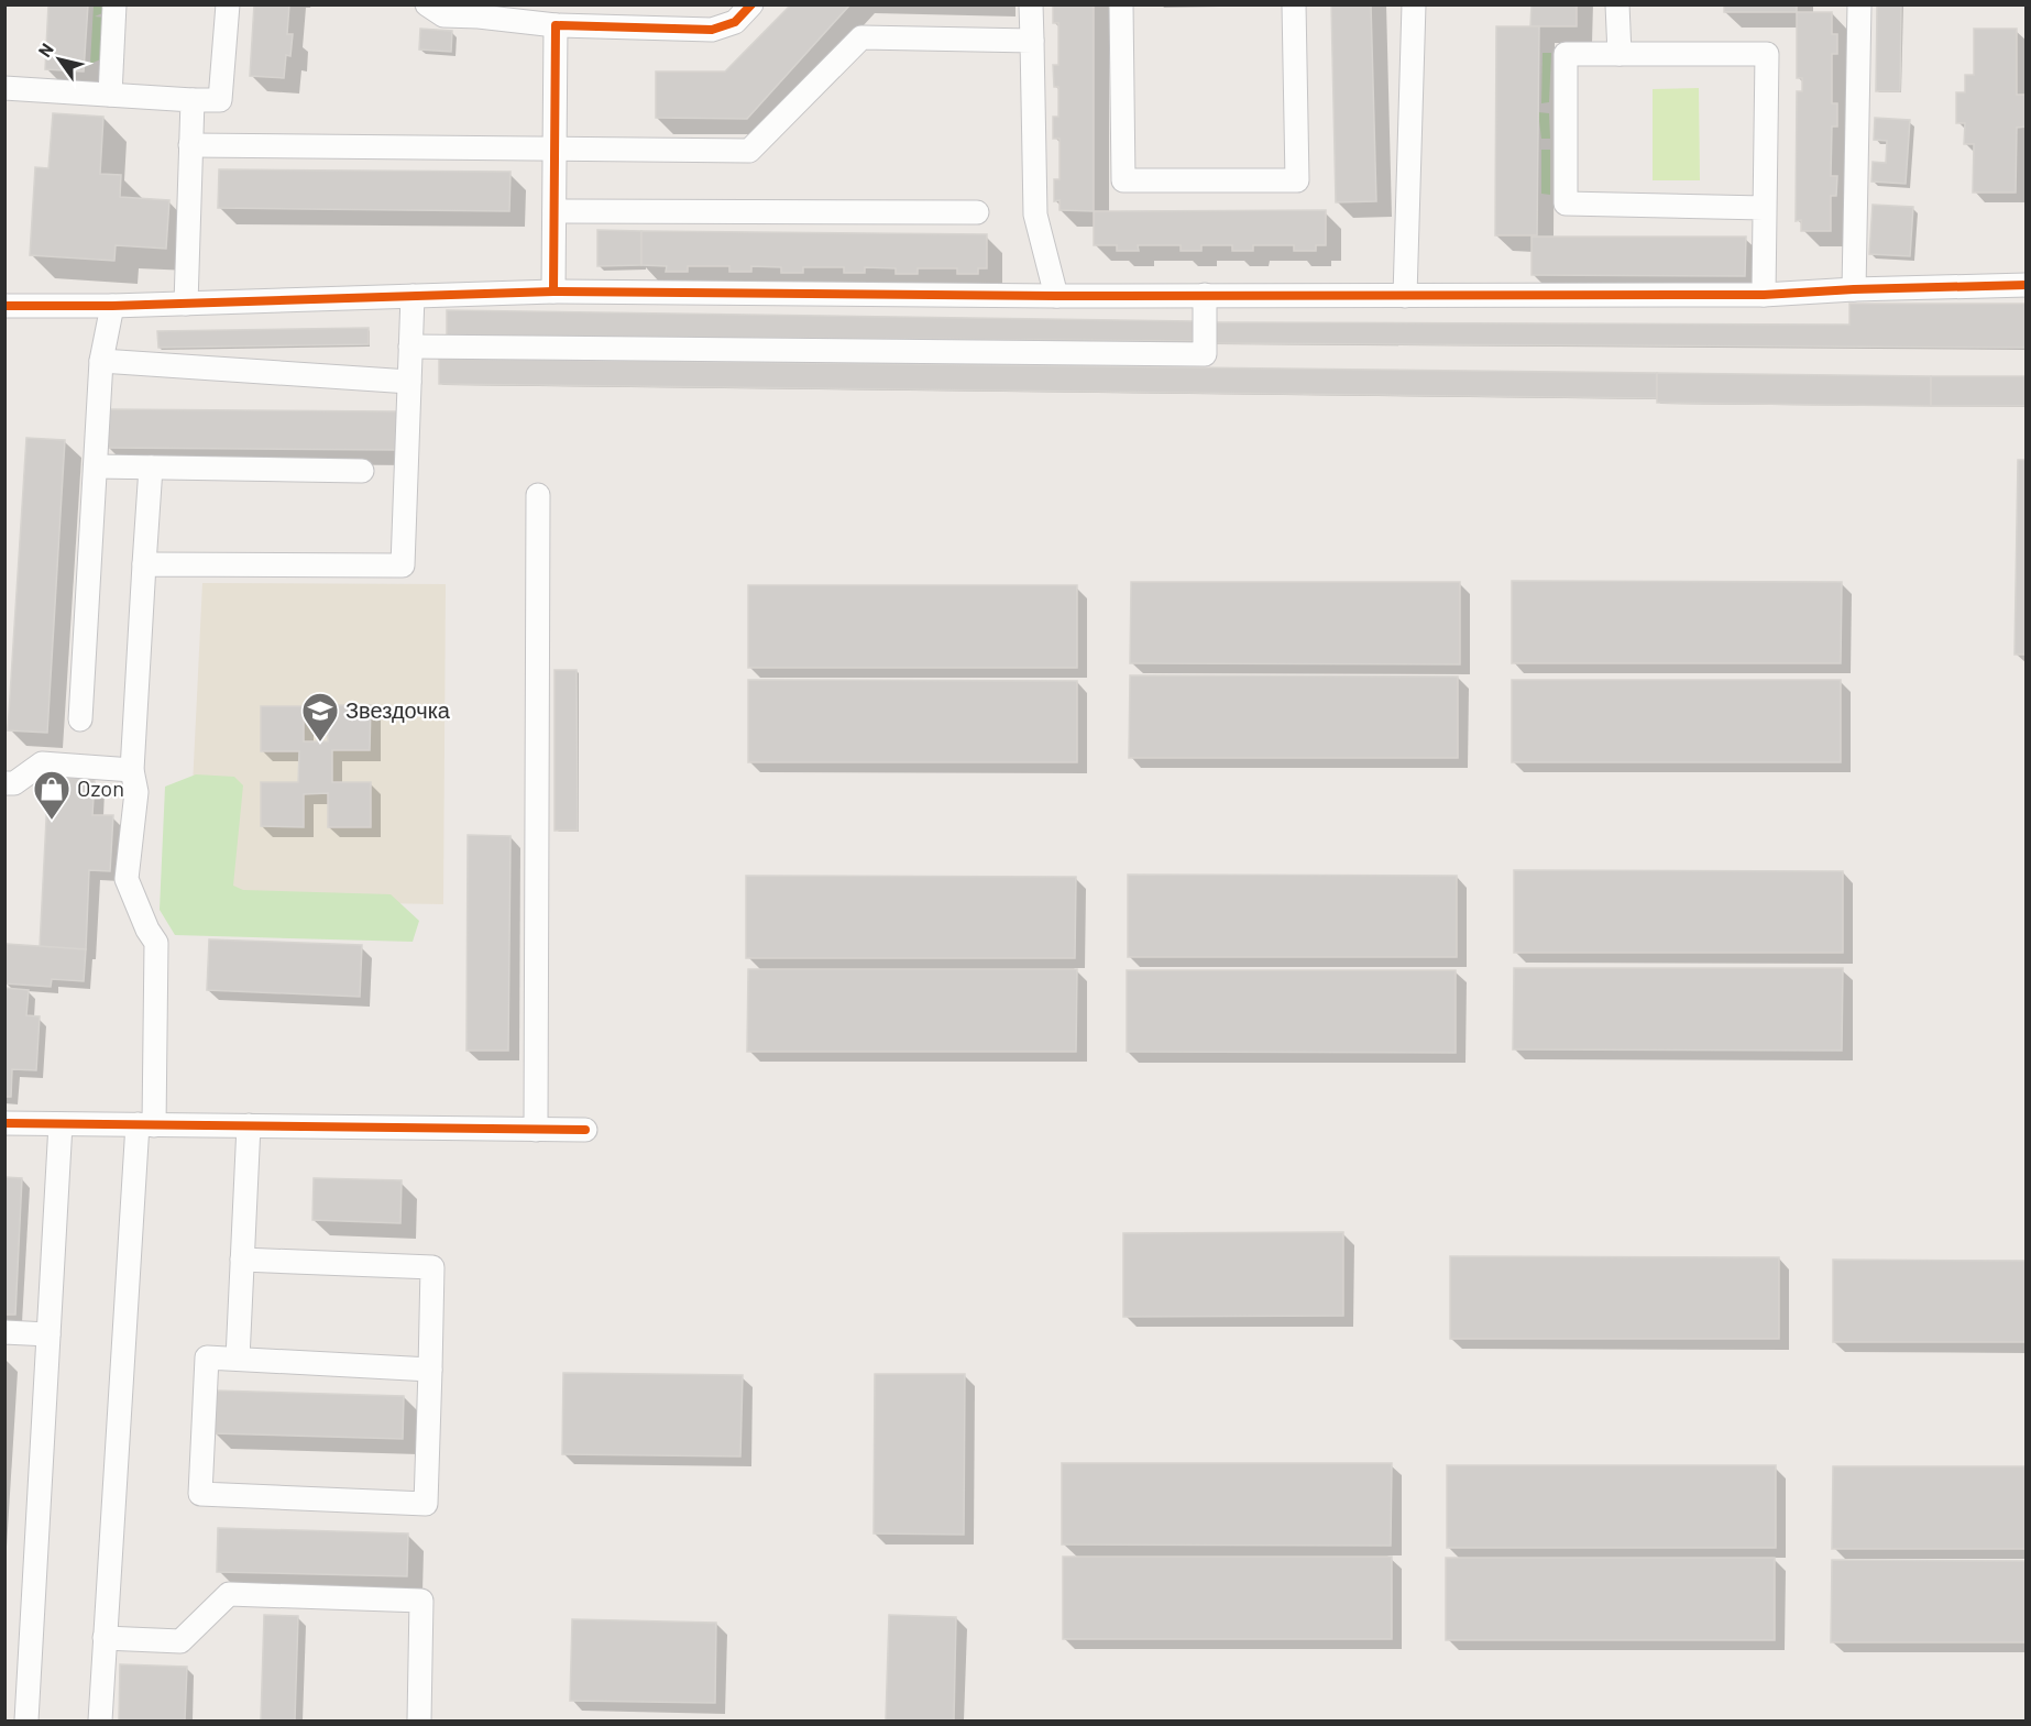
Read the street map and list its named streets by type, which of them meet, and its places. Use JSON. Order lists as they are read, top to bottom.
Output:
{
  "places": {
    "school or university": ["Звездочка"],
    "shop": ["Ozon"]
  },
  "north": "top left"
}
